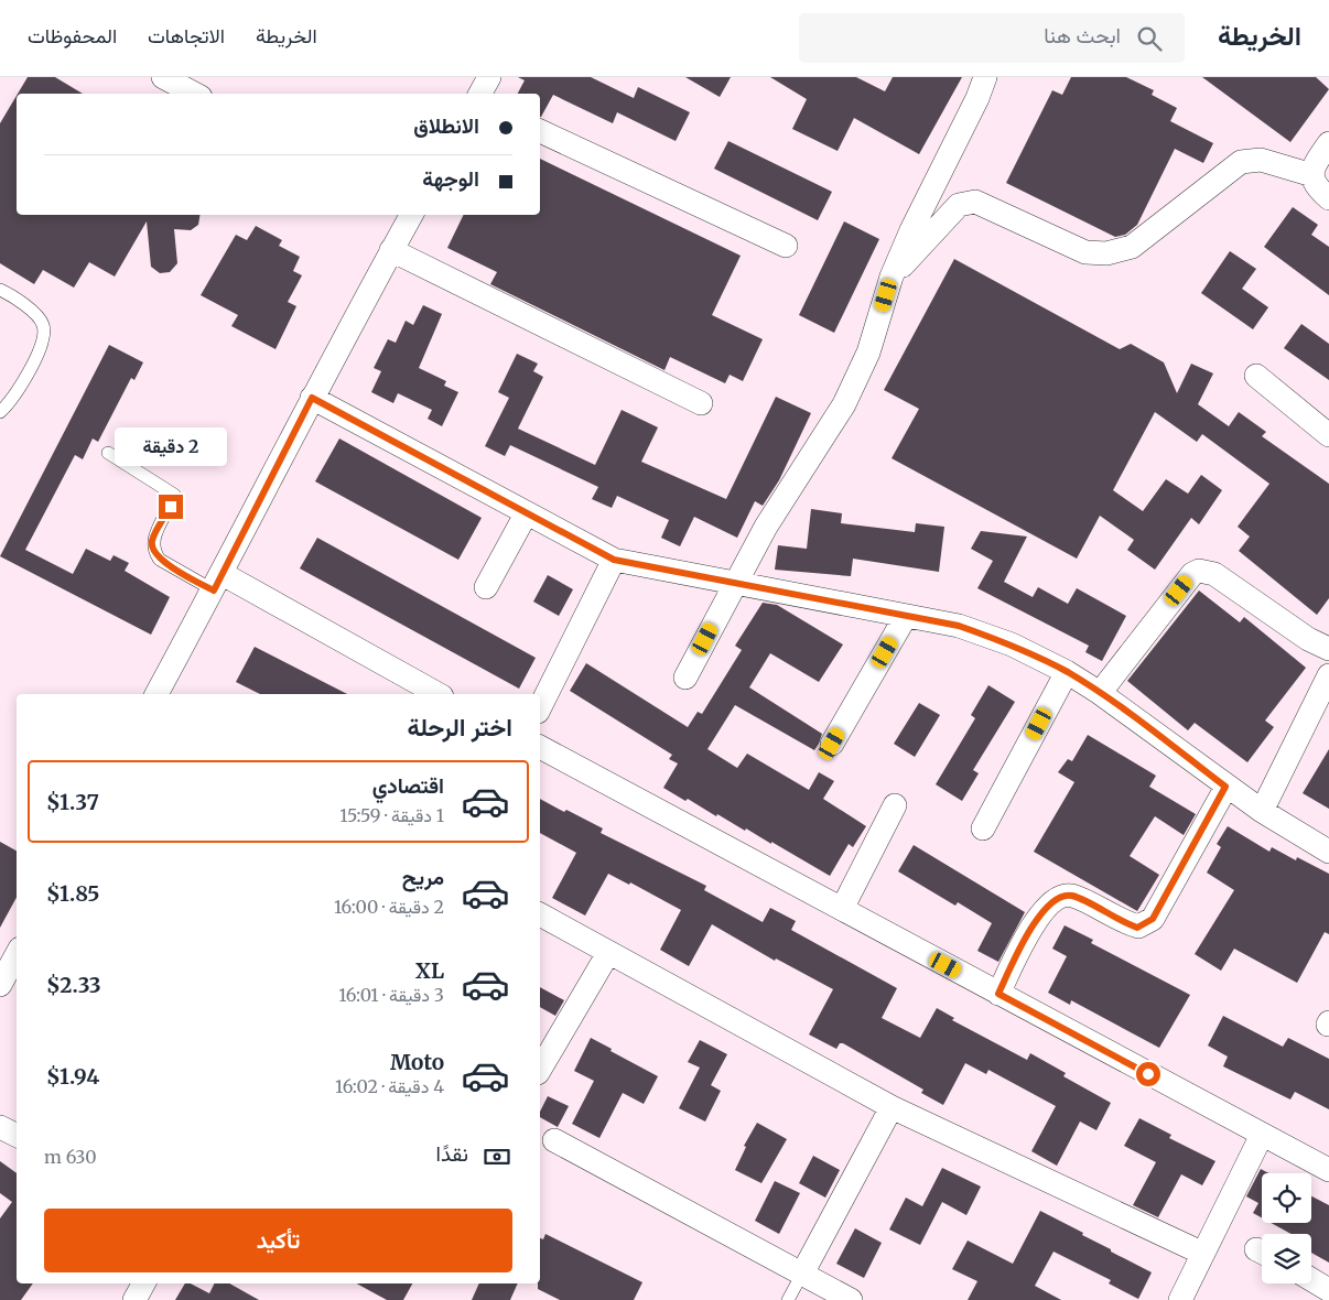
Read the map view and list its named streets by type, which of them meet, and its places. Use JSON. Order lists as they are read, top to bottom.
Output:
{
  "page": {
    "header": "الخريطة",
    "search": "ابحث هنا",
    "nav": ["الخريطة", "الاتجاهات", "المحفوظات"],
    "banner": ["الانطلاق", "الوجهة"],
    "bubble": "2 دقيقة",
    "heading": "اختر الرحلة",
    "list": [
      {
        "name": "اقتصادي",
        "note": "1 دقيقة · 15:59",
        "value": "$1.37"
      },
      {
        "name": "مريح",
        "note": "2 دقيقة · 16:00",
        "value": "$1.85"
      },
      {
        "name": "XL",
        "note": "3 دقيقة · 16:01",
        "value": "$2.33"
      },
      {
        "name": "Moto",
        "note": "4 دقيقة · 16:02",
        "value": "$1.94"
      }
    ],
    "pay": ["نقدًا", "630 m"],
    "buttons": "تأكيد"
  }
}
